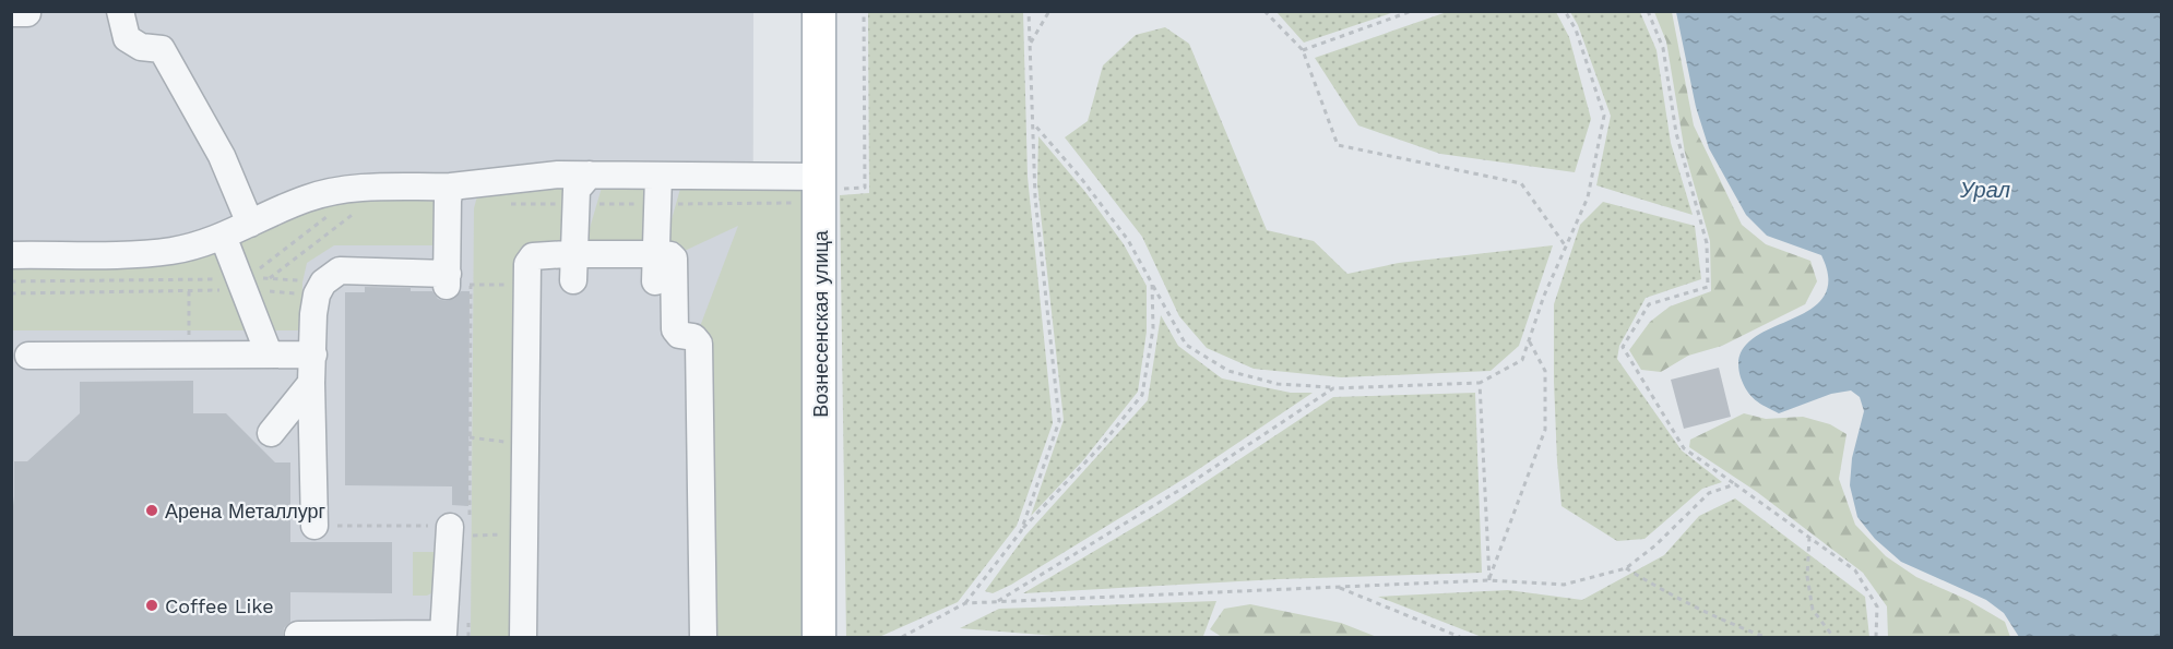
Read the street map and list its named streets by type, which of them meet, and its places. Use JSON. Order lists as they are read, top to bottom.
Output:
{
  "streets": {
    "main road": ["Вознесенская улица"]
  },
  "water": ["Урал"],
  "places": ["Арена Металлург", "Coffee Like"]
}
